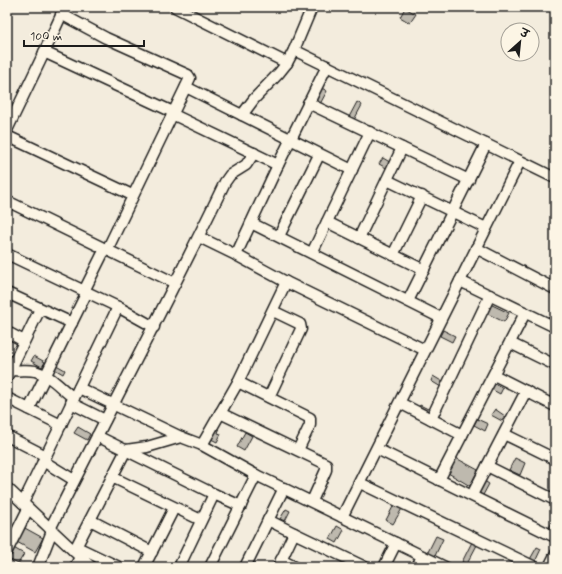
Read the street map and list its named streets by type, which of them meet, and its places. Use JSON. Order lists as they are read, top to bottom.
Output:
{
  "scale_bar": "100 m",
  "north": "top right"
}
